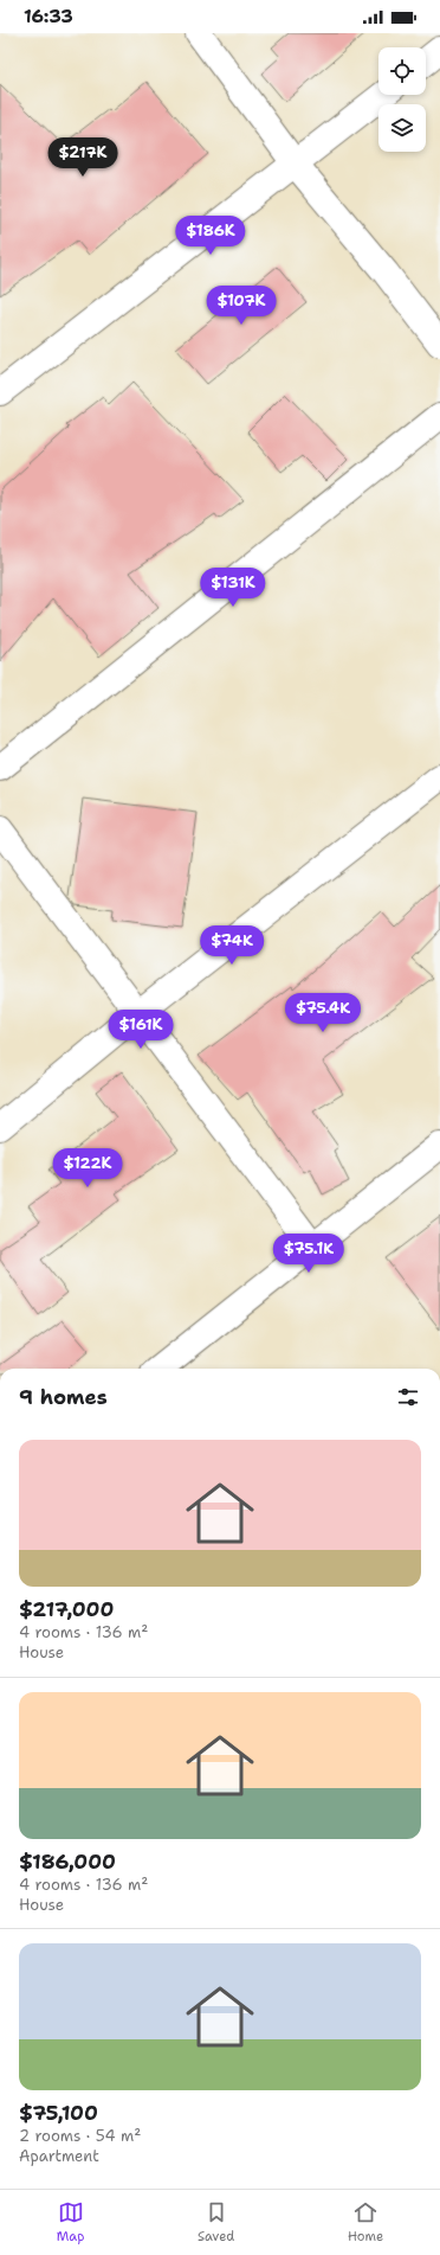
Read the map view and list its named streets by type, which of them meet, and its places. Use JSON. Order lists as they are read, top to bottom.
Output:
{
  "page": {
    "status": "16:33",
    "price": [
      "$217K",
      "$186K",
      "$107K",
      "$131K",
      "$74K",
      "$75.4K",
      "$161K",
      "$122K",
      "$75.1K"
    ],
    "heading": "9 homes",
    "list": [
      {
        "name": "$217,000",
        "note": "4 rooms · 136 m² · House"
      },
      {
        "name": "$186,000",
        "note": "4 rooms · 136 m² · House"
      },
      {
        "name": "$75,100",
        "note": "2 rooms · 54 m² · Apartment"
      }
    ],
    "tabs": ["Map", "Saved", "Home"]
  }
}
